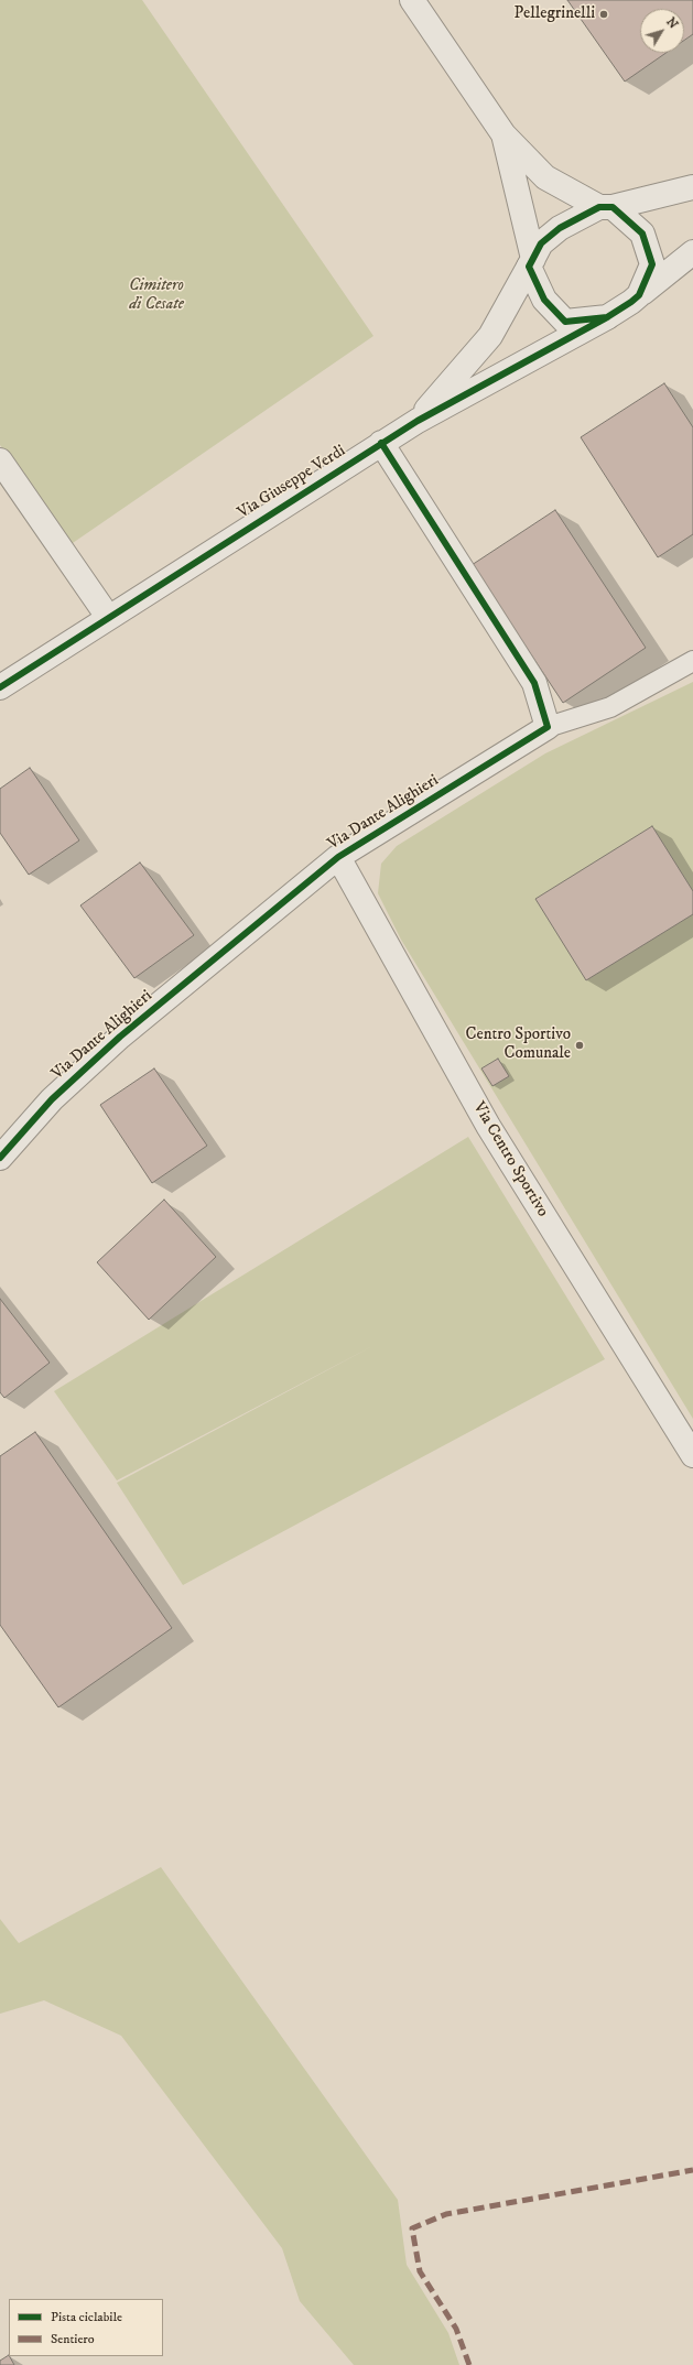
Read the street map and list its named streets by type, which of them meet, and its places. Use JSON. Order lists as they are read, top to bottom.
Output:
{
  "streets": {
    "street": ["Via Giuseppe Verdi", "Via Dante Alighieri", "Via Centro Sportivo"]
  },
  "crossings": [
    ["Via Dante Alighieri", "Via Centro Sportivo"]
  ],
  "parks": ["Cimitero di Cesate"],
  "places": ["Pellegrinelli", "Centro Sportivo Comunale"],
  "legend": ["Pista ciclabile", "Sentiero"],
  "north": "top right"
}
